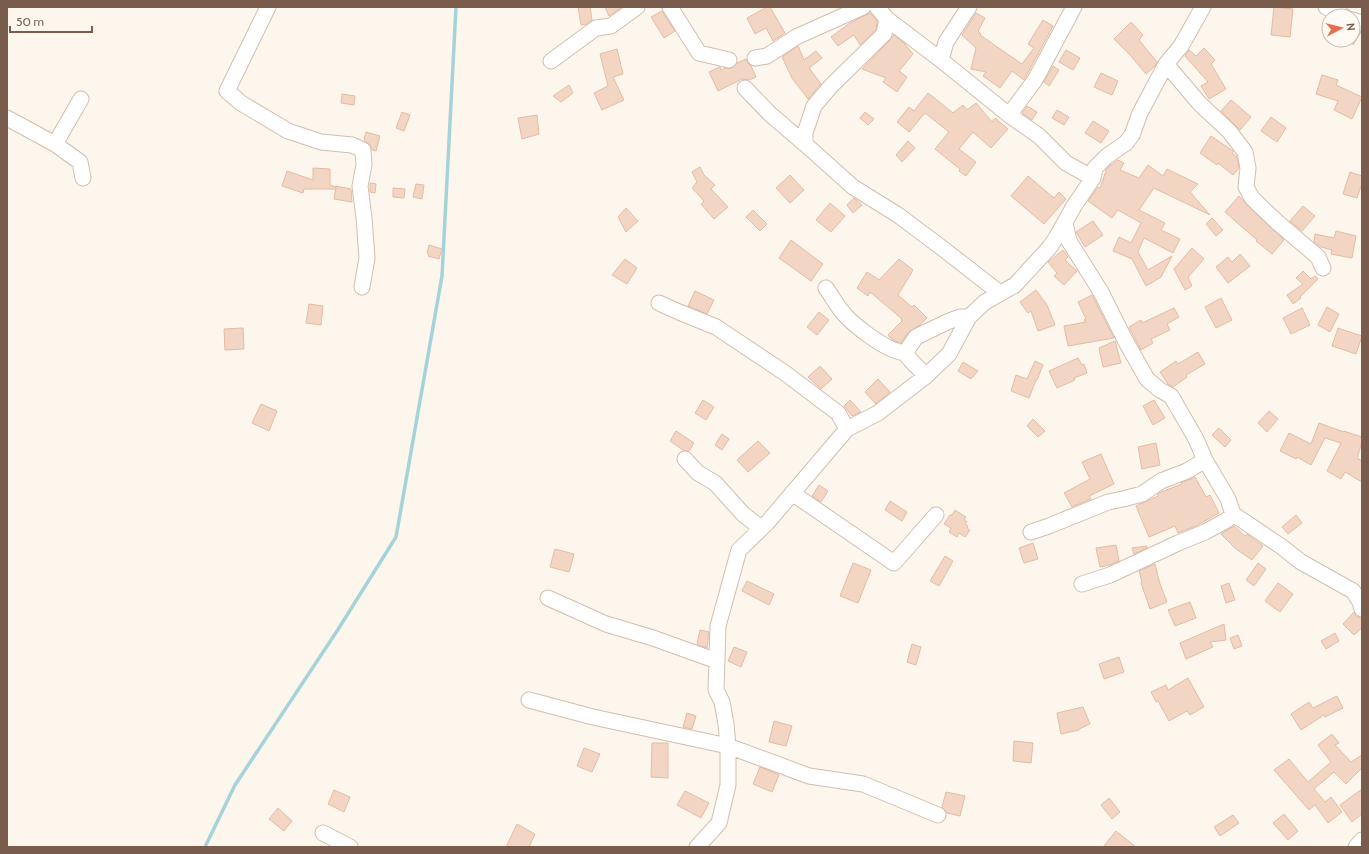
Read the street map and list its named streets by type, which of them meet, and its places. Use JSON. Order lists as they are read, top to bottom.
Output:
{
  "scale_bar": "50 m",
  "north": "right"
}
